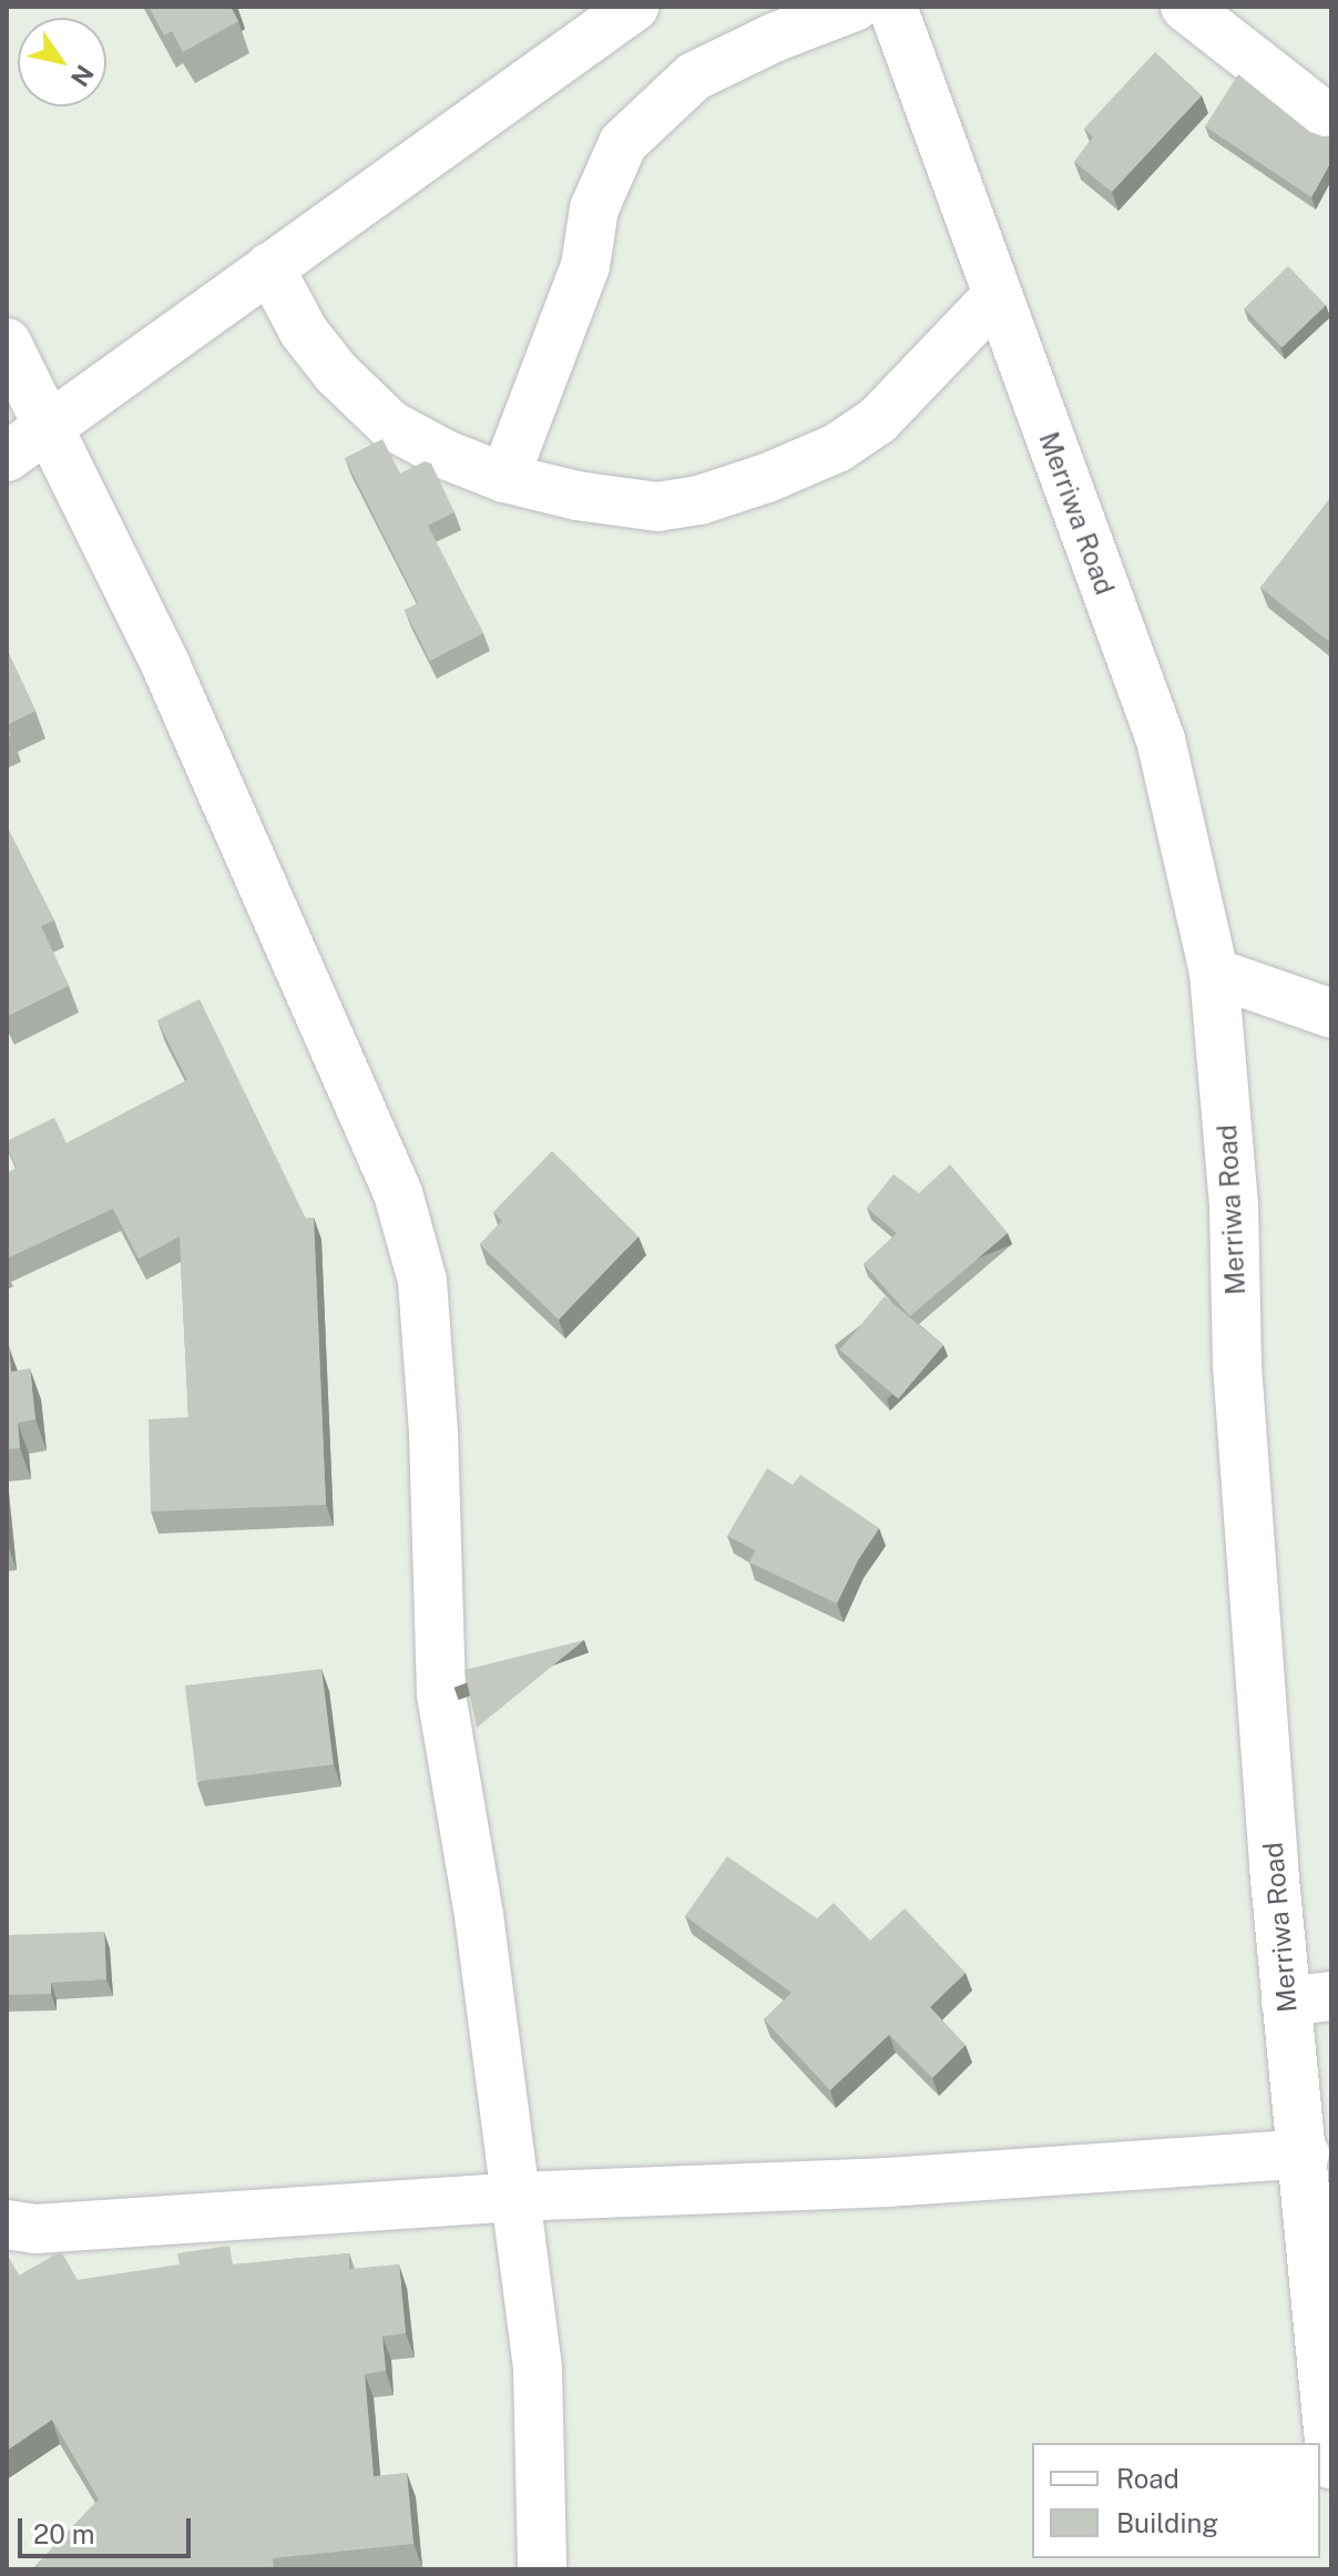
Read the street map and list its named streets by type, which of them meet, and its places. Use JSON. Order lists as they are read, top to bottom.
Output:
{
  "streets": {
    "street": ["Merriwa Road"]
  },
  "legend": ["Road", "Building"],
  "scale_bar": "20 m",
  "north": "bottom right"
}
